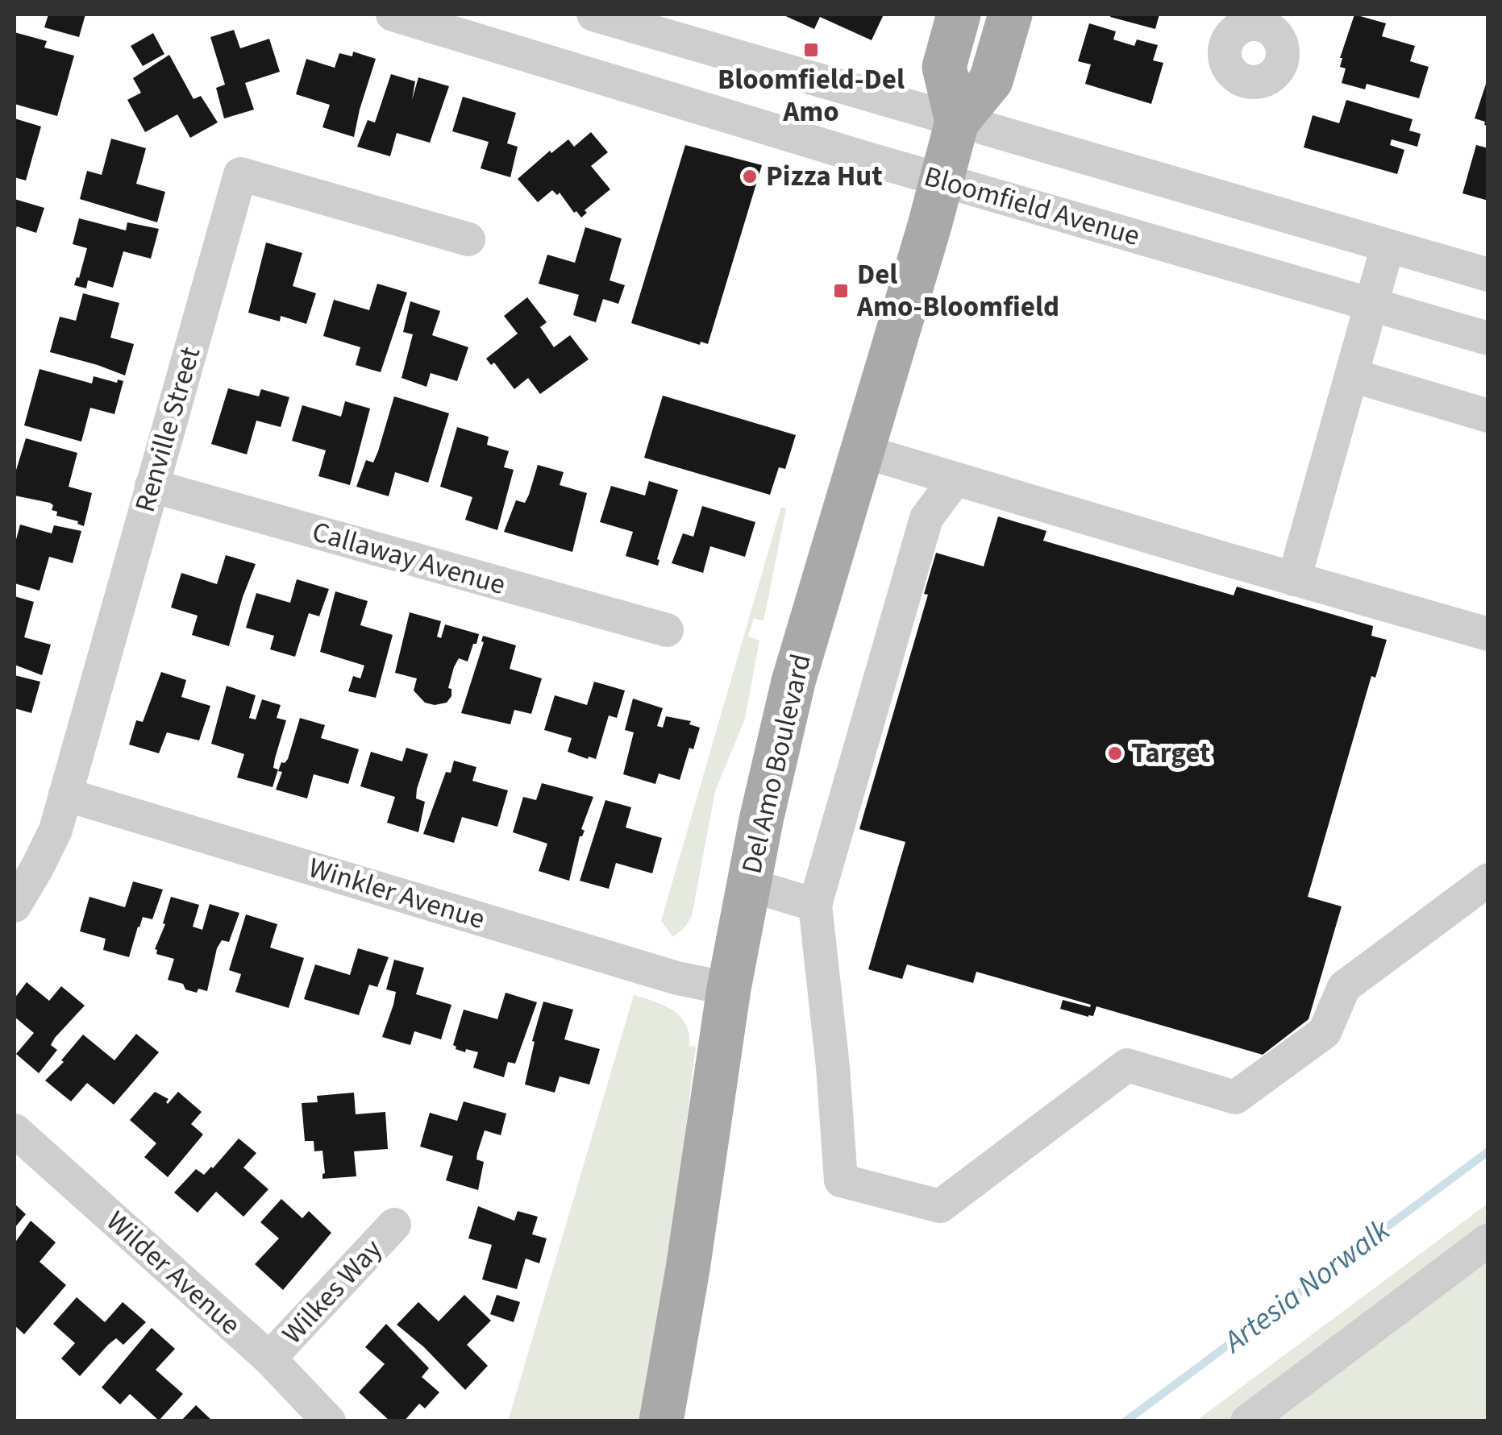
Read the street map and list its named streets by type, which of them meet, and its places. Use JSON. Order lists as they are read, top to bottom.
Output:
{
  "streets": {
    "main road": ["Del Amo Boulevard"],
    "street": [
      "Bloomfield Avenue",
      "Renville Street",
      "Callaway Avenue",
      "Winkler Avenue",
      "Wilder Avenue",
      "Wilkes Way"
    ]
  },
  "crossings": [
    ["Bloomfield Avenue", "Del Amo Boulevard"],
    ["Renville Street", "Callaway Avenue"],
    ["Renville Street", "Winkler Avenue"],
    ["Del Amo Boulevard", "Winkler Avenue"],
    ["Wilder Avenue", "Wilkes Way"]
  ],
  "water": ["Artesia Norwalk"],
  "places": {
    "transit": ["Bloomfield-Del Amo", "Del Amo-Bloomfield"],
    "other": ["Pizza Hut", "Target"]
  }
}
